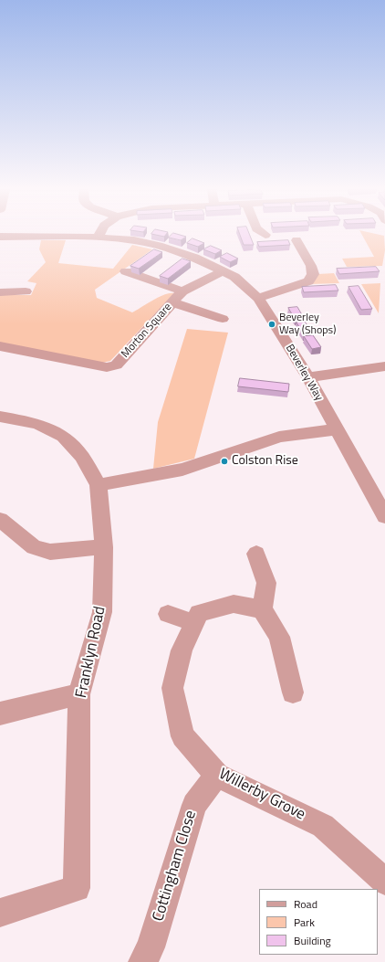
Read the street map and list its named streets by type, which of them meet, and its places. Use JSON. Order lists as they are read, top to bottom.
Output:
{
  "streets": {
    "street": [
      "Morton Square",
      "Beverley Way",
      "Franklyn Road",
      "Willerby Grove",
      "Cottingham Close"
    ]
  },
  "crossings": [
    ["Morton Square", "Beverley Way"],
    ["Willerby Grove", "Cottingham Close"]
  ],
  "places": ["Beverley Way (Shops)", "Colston Rise"],
  "legend": ["Road", "Park", "Building"]
}
